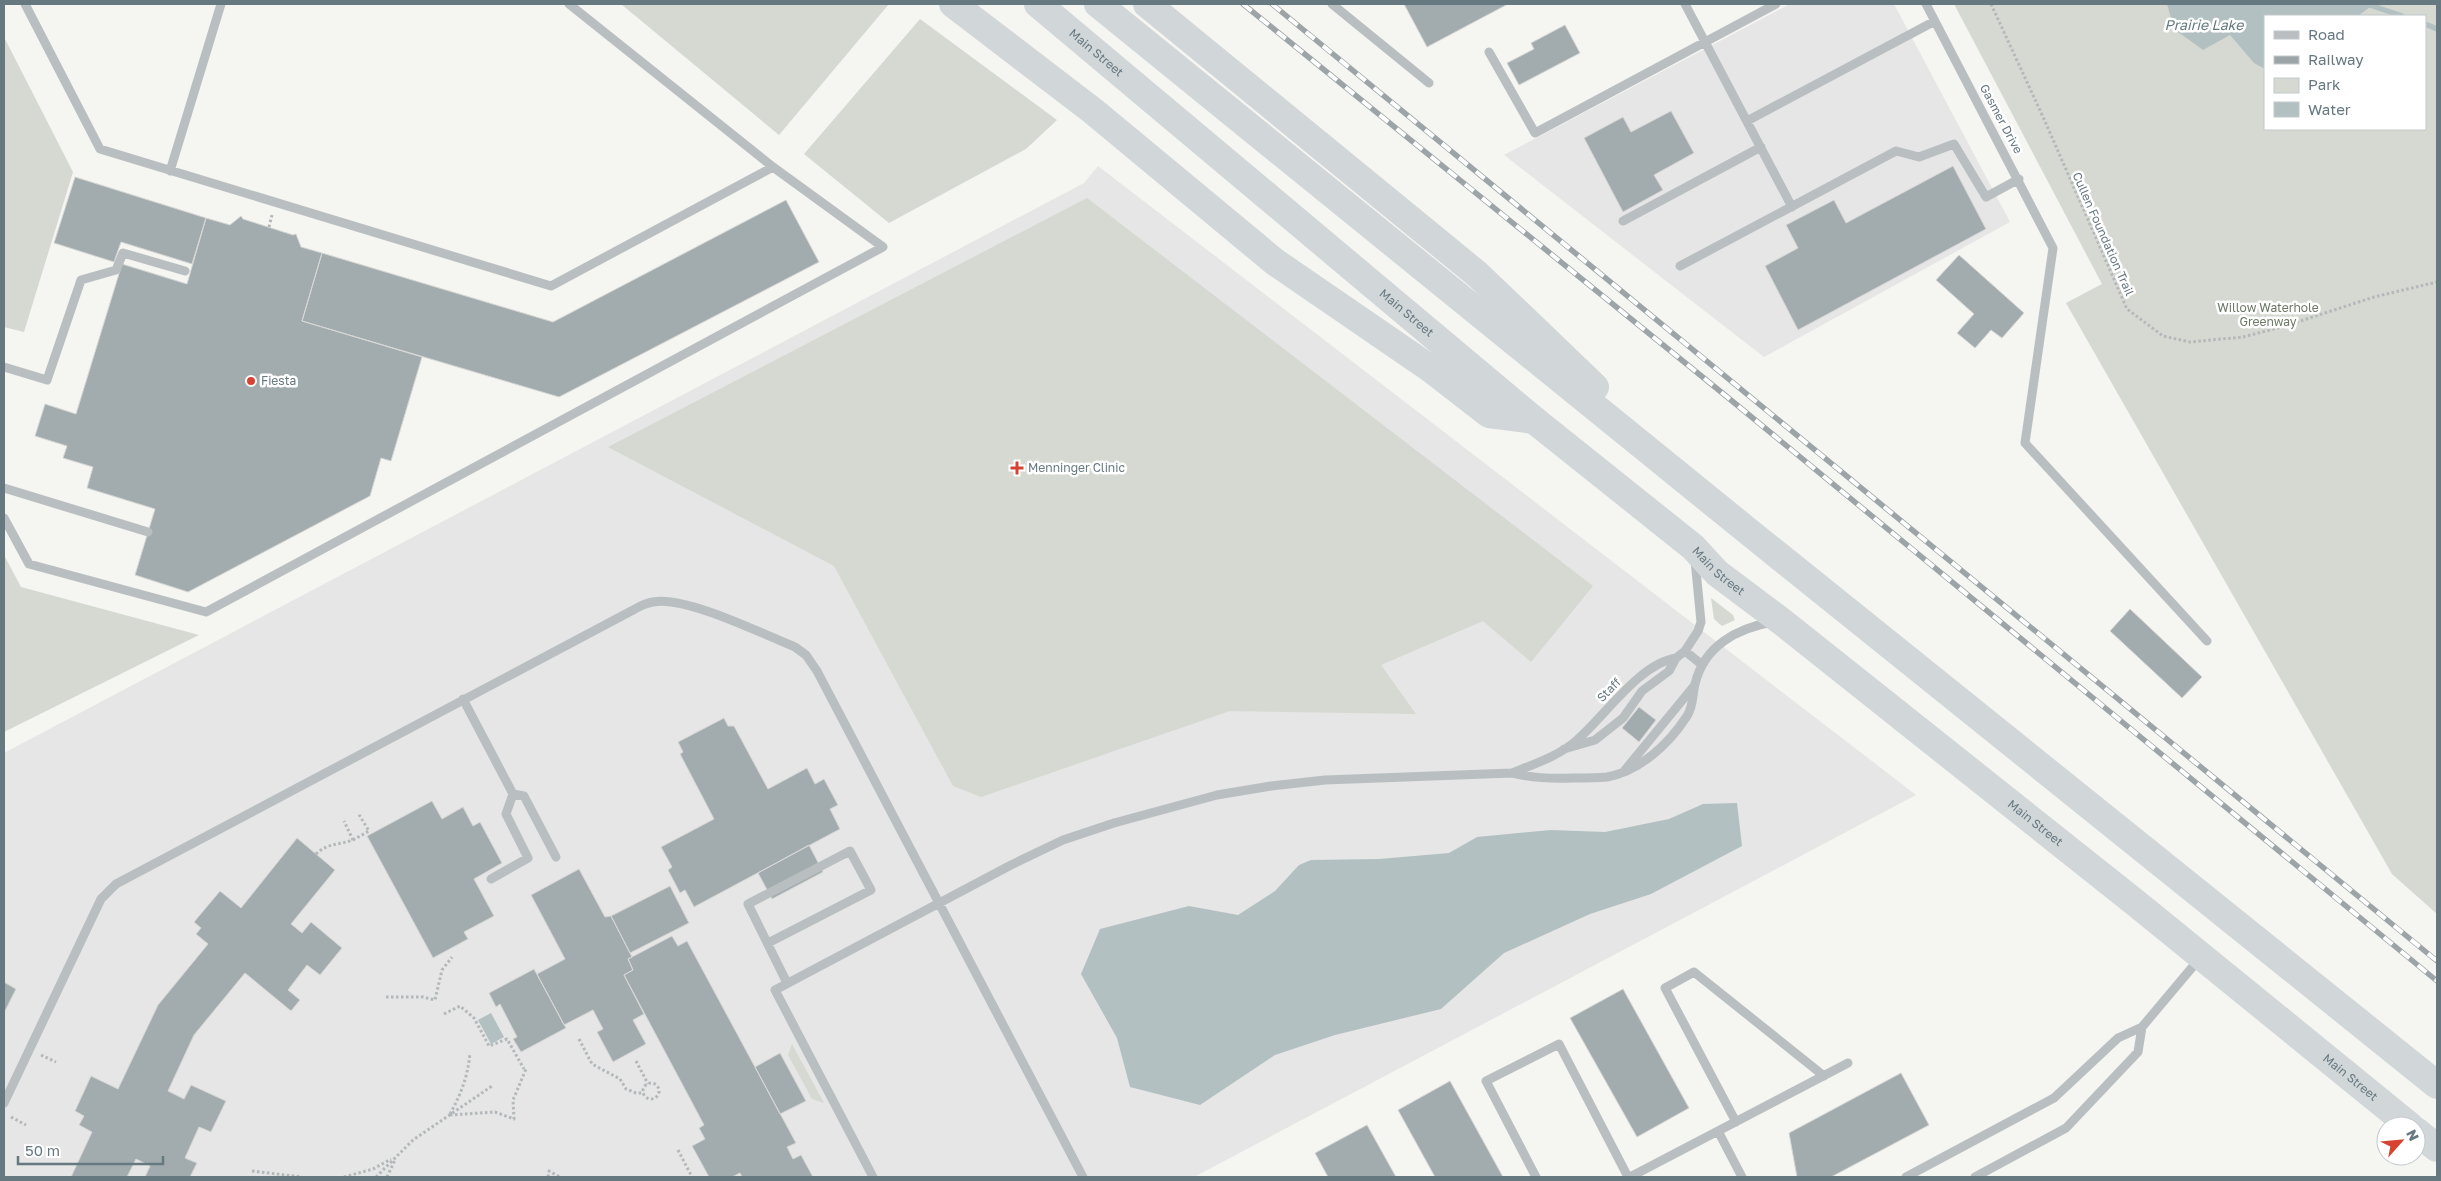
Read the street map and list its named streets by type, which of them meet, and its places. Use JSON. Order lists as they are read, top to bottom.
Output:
{
  "streets": {
    "highway": ["Main Street"],
    "street": ["Gasmer Drive", "Staff"],
    "path": ["Cullen Foundation Trail"]
  },
  "water": ["Prairie Lake"],
  "parks": ["Willow Waterhole Greenway"],
  "places": {
    "other": ["Fiesta"],
    "health": ["Menninger Clinic"]
  },
  "legend": [
    "Road",
    "Railway",
    "Park",
    "Water"
  ],
  "scale_bar": "50 m",
  "north": "top right"
}
